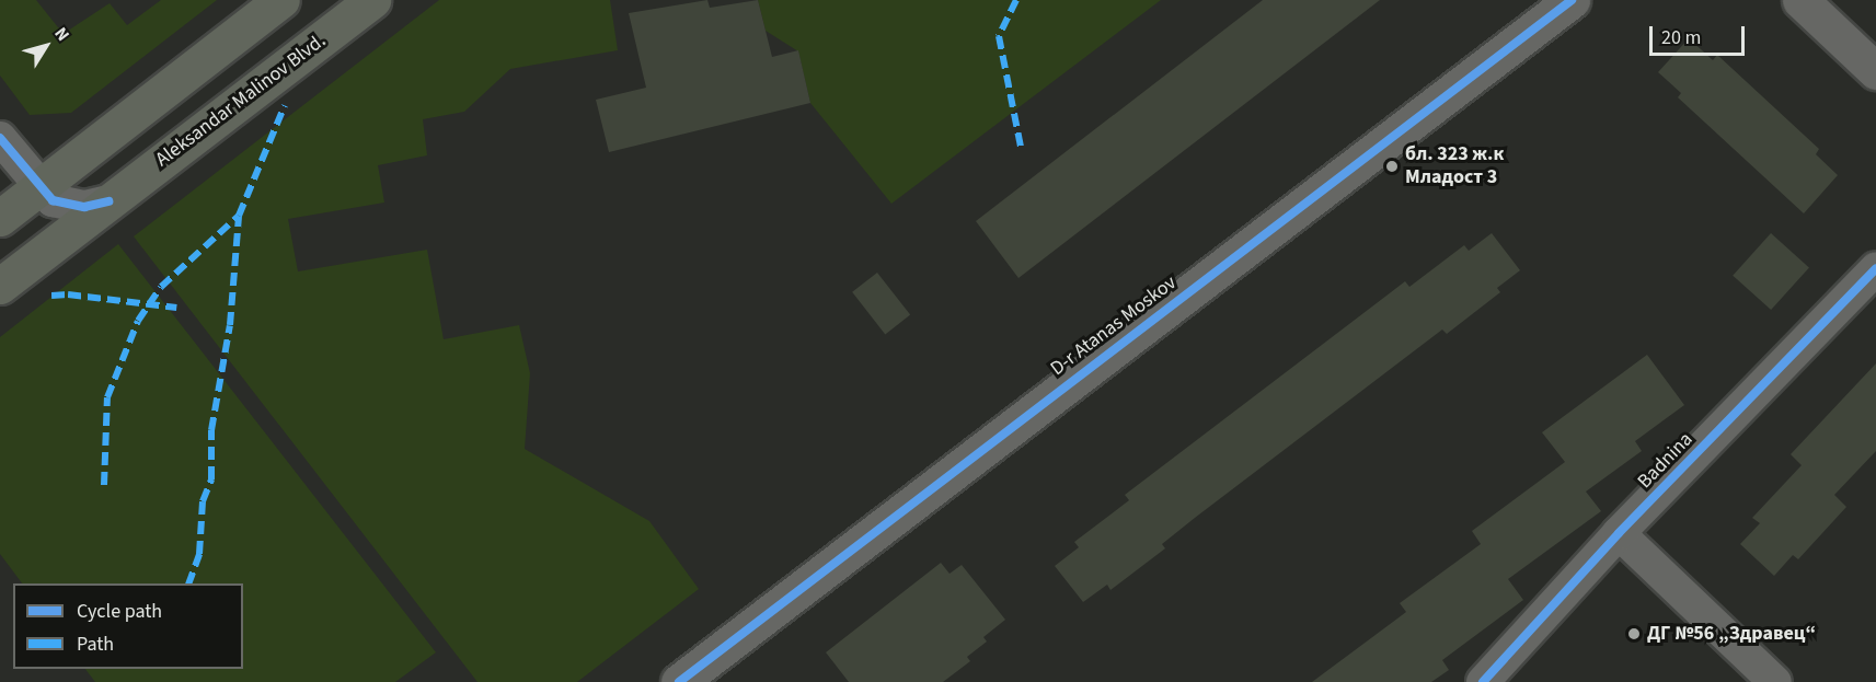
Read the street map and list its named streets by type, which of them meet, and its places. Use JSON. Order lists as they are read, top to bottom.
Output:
{
  "streets": {
    "main road": ["Aleksandar Malinov Blvd."],
    "street": ["D-r Atanas Moskov", "Badnina"]
  },
  "places": ["бл. 323 ж.к Младост 3", "ДГ №56 „Здравец“"],
  "legend": ["Cycle path", "Path"],
  "scale_bar": "20 m",
  "north": "top right"
}
